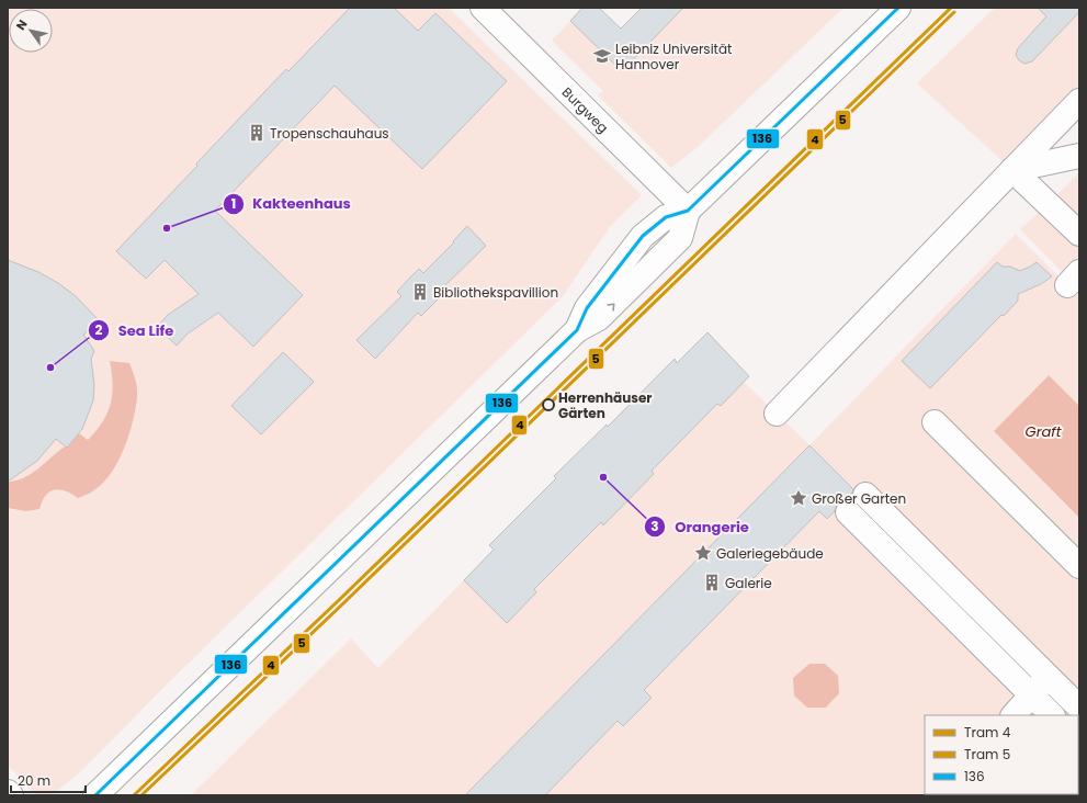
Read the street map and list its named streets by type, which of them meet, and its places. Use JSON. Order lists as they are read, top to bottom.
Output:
{
  "streets": {
    "street": ["Burgweg"]
  },
  "water": ["Graft"],
  "places": {
    "school or university": ["Leibniz Universität Hannover"],
    "building": ["Tropenschauhaus", "Bibliothekspavillion", "Galerie"],
    "other": [
      "Kakteenhaus",
      "Sea Life",
      "Herrenhäuser Gärten",
      "Orangerie"
    ],
    "place": ["Großer Garten", "Galeriegebäude"]
  },
  "lines": ["tram line 4", "transit line 136", "tram line 5"],
  "legend": ["Tram 4", "Tram 5", "136"],
  "scale_bar": "20 m",
  "north": "top left"
}
